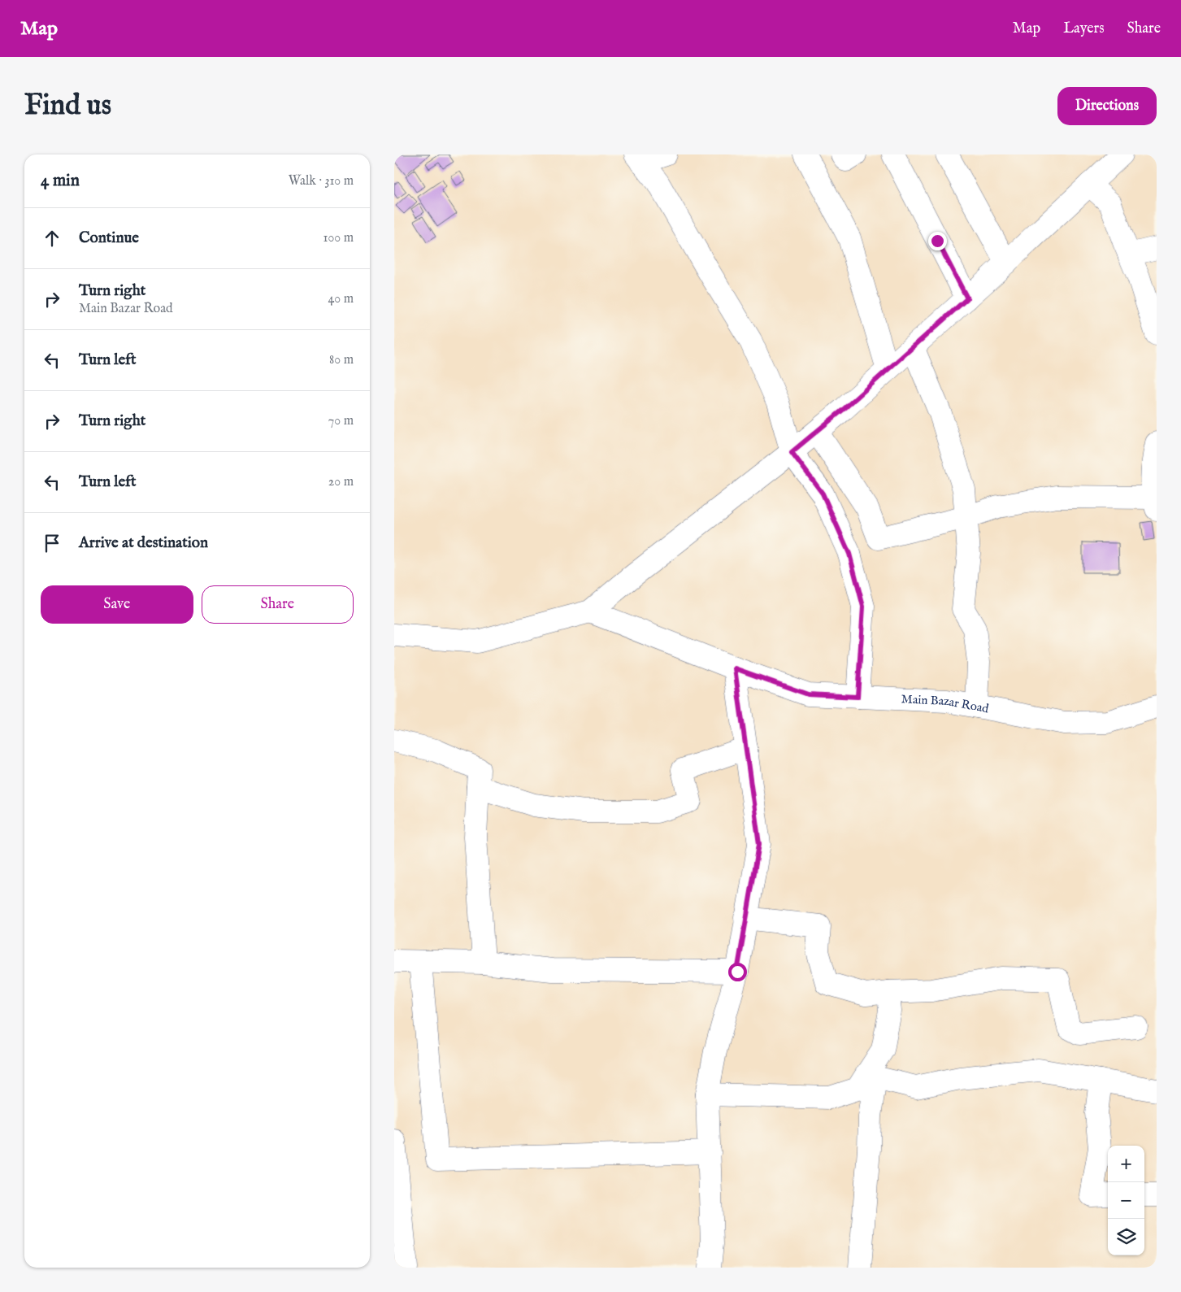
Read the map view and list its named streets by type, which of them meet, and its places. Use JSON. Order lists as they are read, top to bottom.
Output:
{
  "streets": {
    "street": ["Main Bazar Road"]
  },
  "page": {
    "header": "Map",
    "nav": ["Map", "Layers", "Share"],
    "buttons": [
      "Directions",
      ["Save", "Share"]
    ],
    "title": "Find us",
    "heading": ["4 min", "Walk · 310 m"],
    "list": [
      ["Continue", "100 m"],
      ["Turn right", "Main Bazar Road", "40 m"],
      ["Turn left", "80 m"],
      ["Turn right", "70 m"],
      ["Turn left", "20 m"],
      "Arrive at destination"
    ],
    "map_buttons": ["+", "−"]
  }
}
